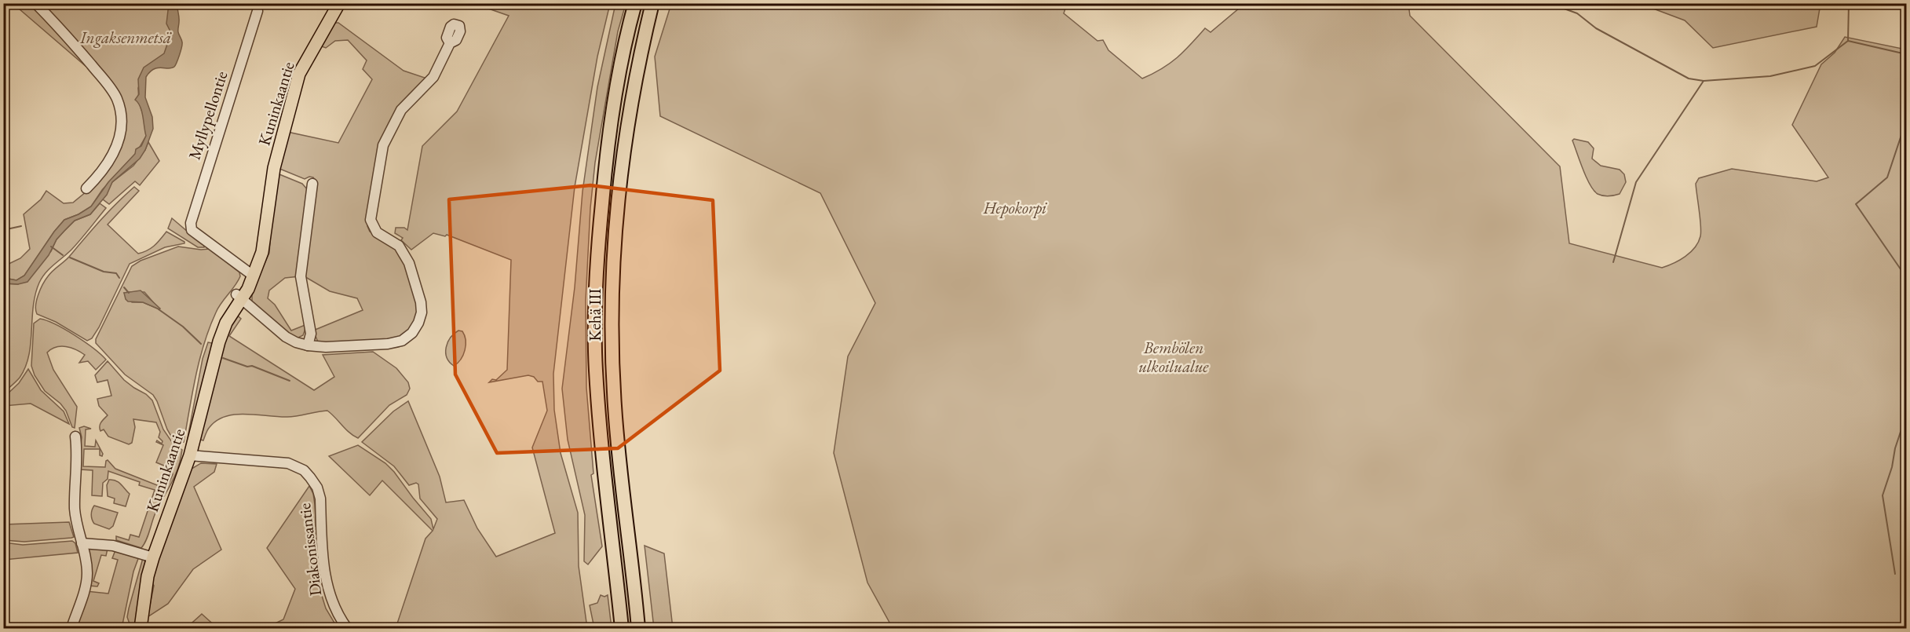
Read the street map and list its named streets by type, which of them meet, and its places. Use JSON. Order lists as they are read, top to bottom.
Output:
{
  "streets": {
    "highway": ["Kehä III"],
    "main road": ["Kuninkaantie"],
    "street": ["Myllypellontie", "Diakonissantie"]
  },
  "crossings": [
    ["Kuninkaantie", "Myllypellontie"],
    ["Kuninkaantie", "Diakonissantie"]
  ],
  "parks": ["Ingaksenmetsä", "Hepokorpi", "Bembölen ulkoilualue"]
}
